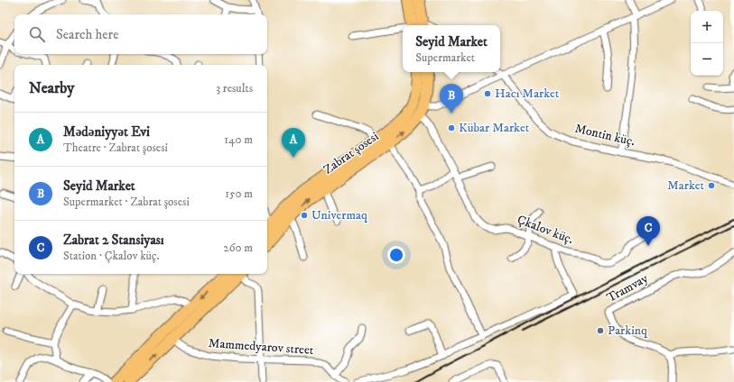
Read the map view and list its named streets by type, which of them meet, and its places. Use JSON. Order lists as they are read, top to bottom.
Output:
{
  "streets": {
    "main road": ["Zabrat şosesi"],
    "street": [
      "Montin küç.",
      "Çkalov küç.",
      "Tramvay",
      "Mammedyarov street"
    ]
  },
  "crossings": [
    ["Zabrat şosesi", "Çkalov küç."]
  ],
  "places": [
    "Hacı Market",
    "Kübar Market",
    "Market",
    "Univermaq",
    "Parkinq"
  ],
  "page": {
    "map_buttons": ["+", "−"],
    "search": "Search here",
    "popup": ["Seyid Market", "Supermarket"],
    "heading": ["Nearby", "3 results"],
    "pins": ["B", "A", "C"],
    "list": [
      {
        "mark": "A",
        "name": "Mədəniyyət Evi",
        "note": "Theatre · Zabrat şosesi",
        "value": "140 m"
      },
      {
        "mark": "B",
        "name": "Seyid Market",
        "note": "Supermarket · Zabrat şosesi",
        "value": "150 m"
      },
      {
        "mark": "C",
        "name": "Zabrat 2 Stansiyası",
        "note": "Station · Çkalov küç.",
        "value": "260 m"
      }
    ]
  }
}
